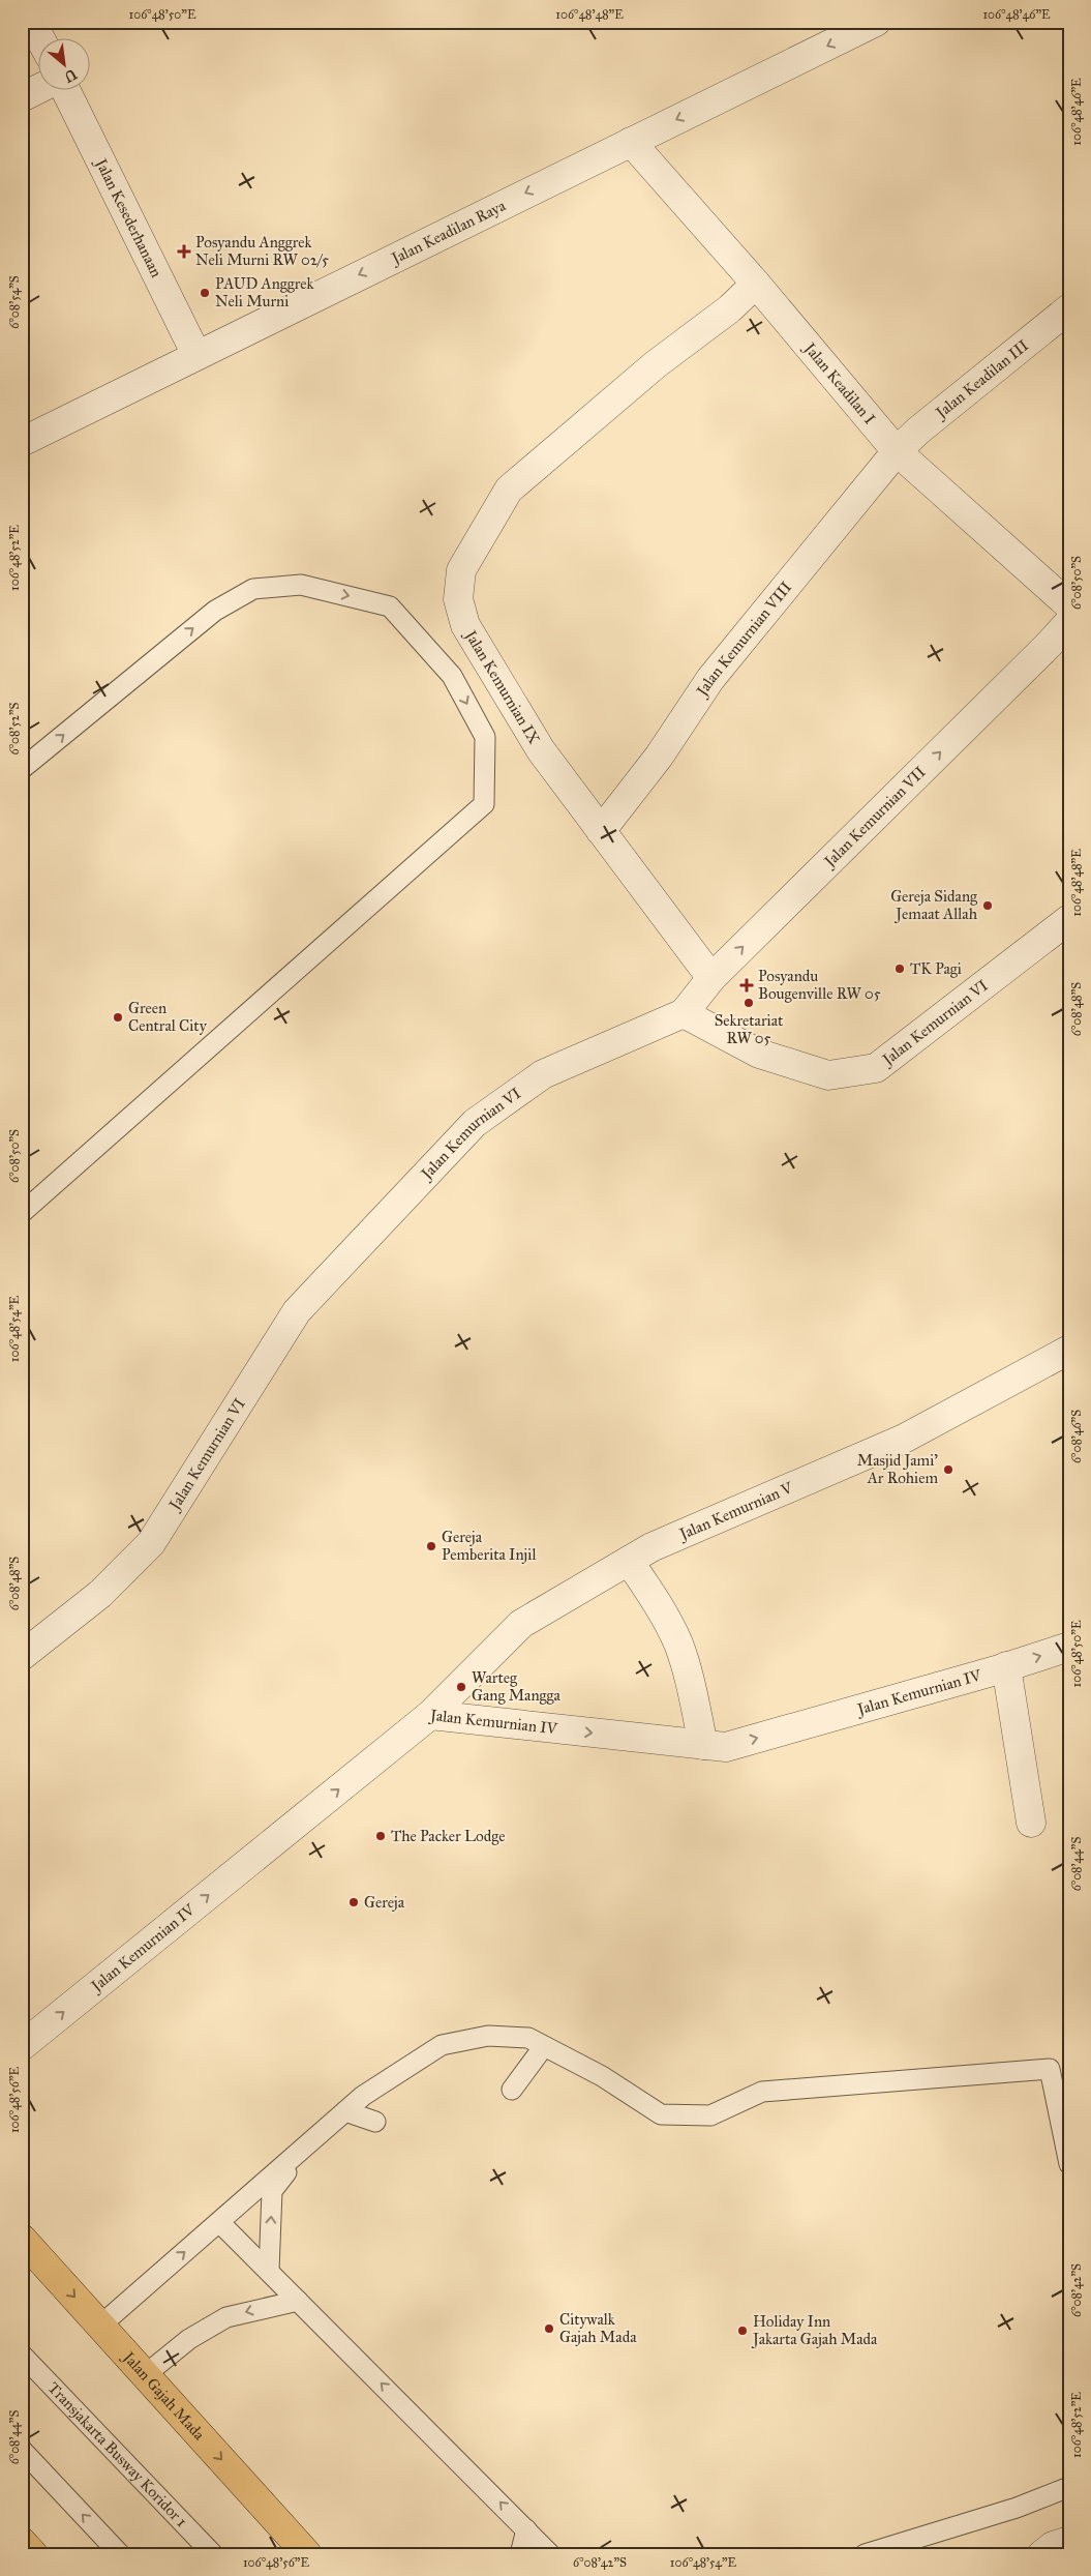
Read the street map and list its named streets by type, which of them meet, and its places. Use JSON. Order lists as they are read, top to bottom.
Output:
{
  "streets": {
    "main road": ["Jalan Gajah Mada"],
    "street": [
      "Jalan Kesederhanaan",
      "Jalan Keadilan Raya",
      "Jalan Keadilan III",
      "Jalan Keadilan I",
      "Jalan Kemurnian VIII",
      "Jalan Kemurnian IX",
      "Jalan Kemurnian VII",
      "Jalan Kemurnian VI",
      "Jalan Kemurnian V",
      "Jalan Kemurnian IV"
    ],
    "lane": ["Transjakarta Busway Koridor 1"]
  },
  "crossings": [
    ["Jalan Kesederhanaan", "Jalan Keadilan Raya"],
    ["Jalan Keadilan Raya", "Jalan Keadilan I"],
    ["Jalan Keadilan III", "Jalan Keadilan I"],
    ["Jalan Keadilan III", "Jalan Kemurnian VIII"],
    ["Jalan Keadilan I", "Jalan Kemurnian VIII"],
    ["Jalan Keadilan I", "Jalan Kemurnian IX"],
    ["Jalan Kemurnian VIII", "Jalan Kemurnian IX"],
    ["Jalan Kemurnian IX", "Jalan Kemurnian VII"],
    ["Jalan Kemurnian VII", "Jalan Kemurnian VI"],
    ["Jalan Kemurnian V", "Jalan Kemurnian IV"]
  ],
  "one_way": [
    "Jalan Keadilan Raya",
    "Jalan Kemurnian VII",
    "Jalan Kemurnian IV",
    "Jalan Gajah Mada"
  ],
  "places": {
    "health": ["Posyandu Anggrek Neli Murni RW 02/5", "Posyandu Bougenville RW 05"],
    "other": [
      "PAUD Anggrek Neli Murni",
      "Gereja Sidang Jemaat Allah",
      "TK Pagi",
      "Sekretariat RW 05",
      "Green Central City",
      "Masjid Jami' Ar Rohiem",
      "Gereja Pemberita Injil",
      "Warteg Gang Mangga",
      "The Packer Lodge",
      "Gereja",
      "Citywalk Gajah Mada",
      "Holiday Inn Jakarta Gajah Mada"
    ]
  },
  "north": "bottom right",
  "coordinates": [
    "106°48'50\"E",
    "106°48'48\"E",
    "106°48'46\"E",
    "6°08'54\"S",
    "106°48'52\"E",
    "6°08'50\"S",
    "6°08'52\"S",
    "6°08'48\"S",
    "106°48'54\"E",
    "6°08'46\"S",
    "6°08'44\"S",
    "106°48'56\"E",
    "6°08'42\"S"
  ]
}
